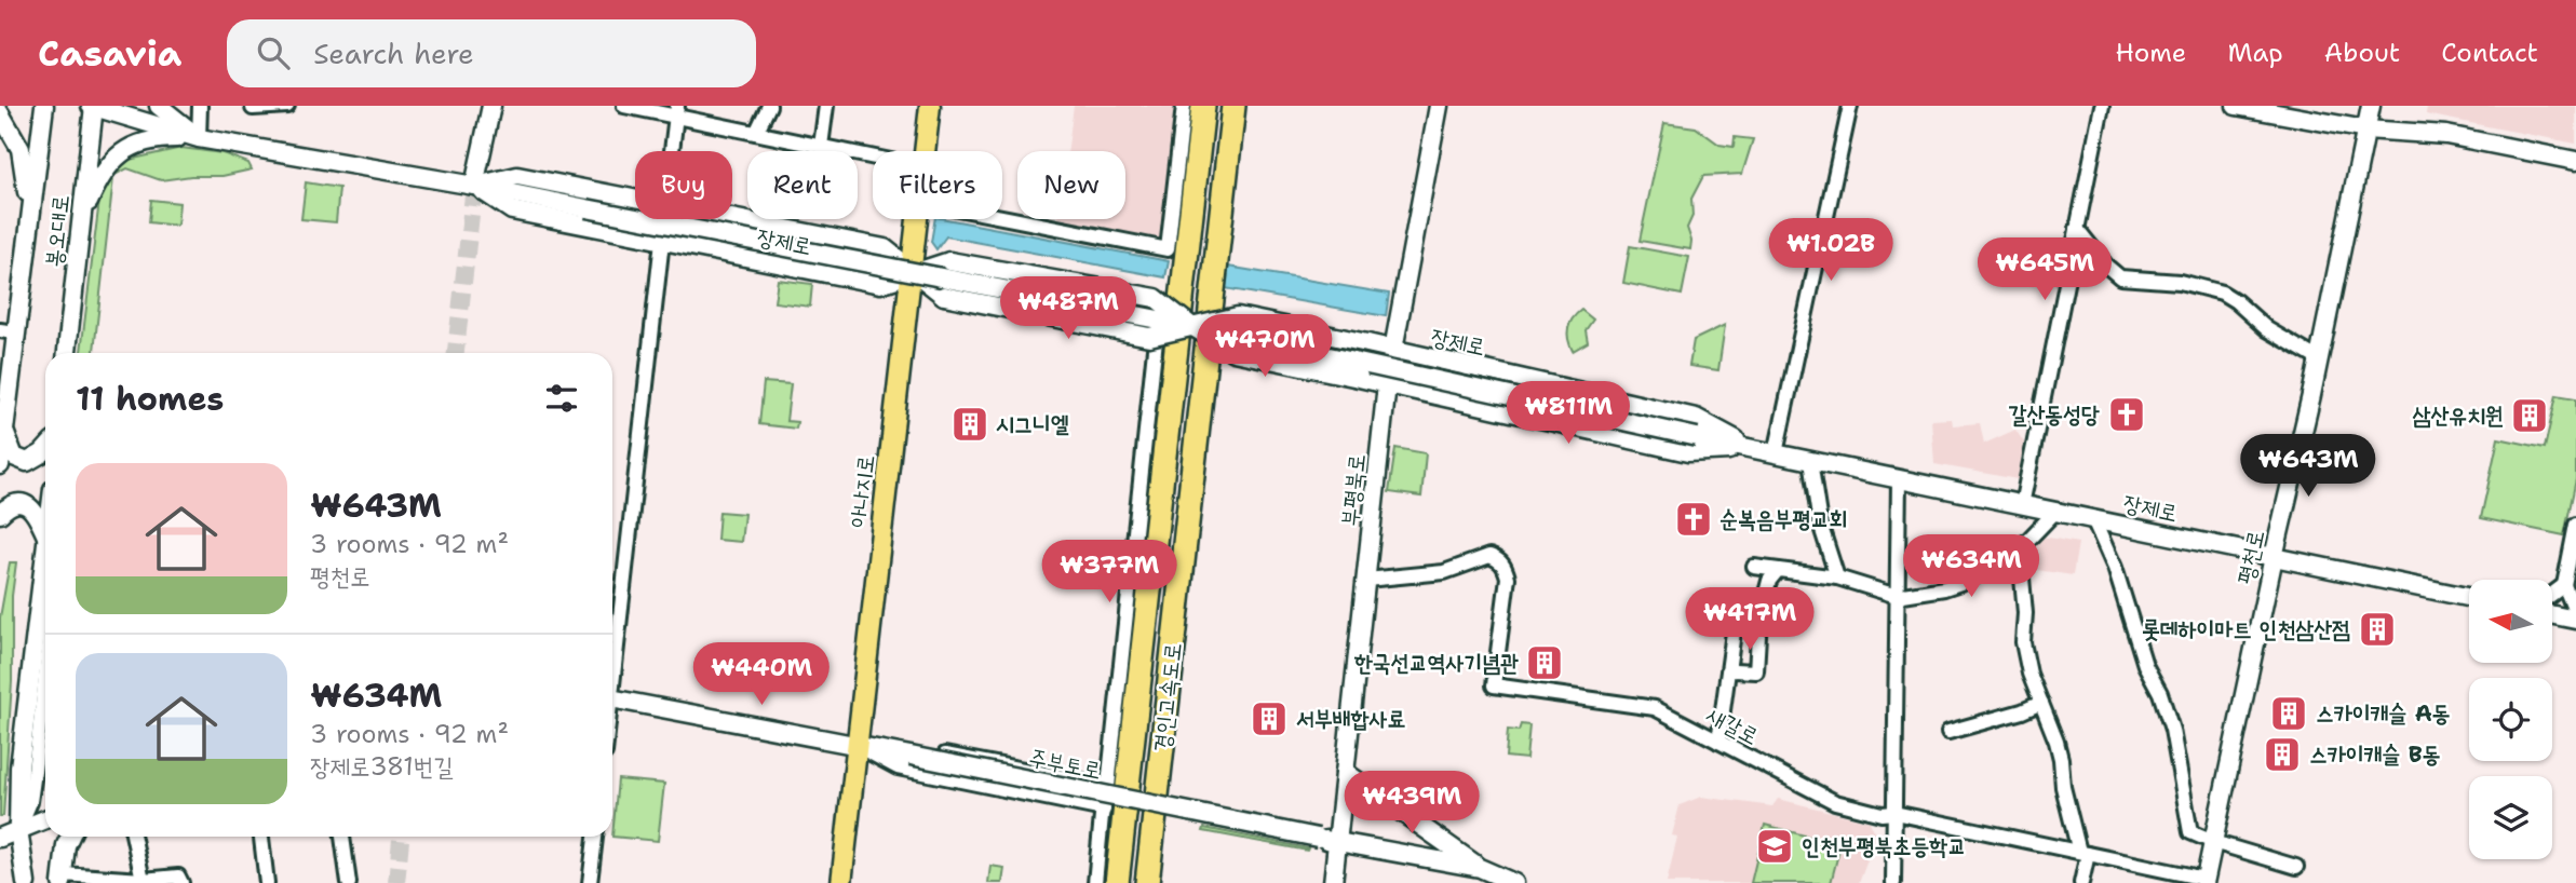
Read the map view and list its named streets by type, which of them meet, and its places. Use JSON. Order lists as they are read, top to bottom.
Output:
{
  "streets": {
    "highway": ["경인고속도로"],
    "main road": [
      "봉오대로",
      "장제로",
      "부평북로",
      "아나지로",
      "평천로",
      "주부토로"
    ],
    "street": ["새갈로"]
  },
  "crossings": [
    ["봉오대로", "장제로"],
    ["장제로", "부평북로"],
    ["장제로", "아나지로"],
    ["장제로", "평천로"],
    ["부평북로", "새갈로"],
    ["부평북로", "주부토로"],
    ["아나지로", "주부토로"],
    ["평천로", "새갈로"]
  ],
  "places": {
    "church": ["갈산동성당", "순복음부평교회"],
    "building": [
      "삼산유치원",
      "시그니엘",
      "롯데하이마트 인천삼산점",
      "한국선교역사기념관",
      "스카이캐슬 A동",
      "서부배합사료",
      "스카이캐슬 B동"
    ],
    "school or university": ["인천부평북초등학교"]
  },
  "north": "left",
  "page": {
    "header": "Casavia",
    "search": "Search here",
    "nav": [
      "Home",
      "Map",
      "About",
      "Contact"
    ],
    "chip": [
      "Buy",
      "Rent",
      "Filters",
      "New"
    ],
    "price": [
      "₩1.02B",
      "₩645M",
      "₩487M",
      "₩470M",
      "₩811M",
      "₩643M",
      "₩634M",
      "₩377M",
      "₩417M",
      "₩440M",
      "₩439M"
    ],
    "heading": "11 homes",
    "list": [
      {
        "name": "₩643M",
        "note": "3 rooms · 92 m² · 평천로"
      },
      {
        "name": "₩634M",
        "note": "3 rooms · 92 m² · 장제로381번길"
      }
    ]
  }
}
